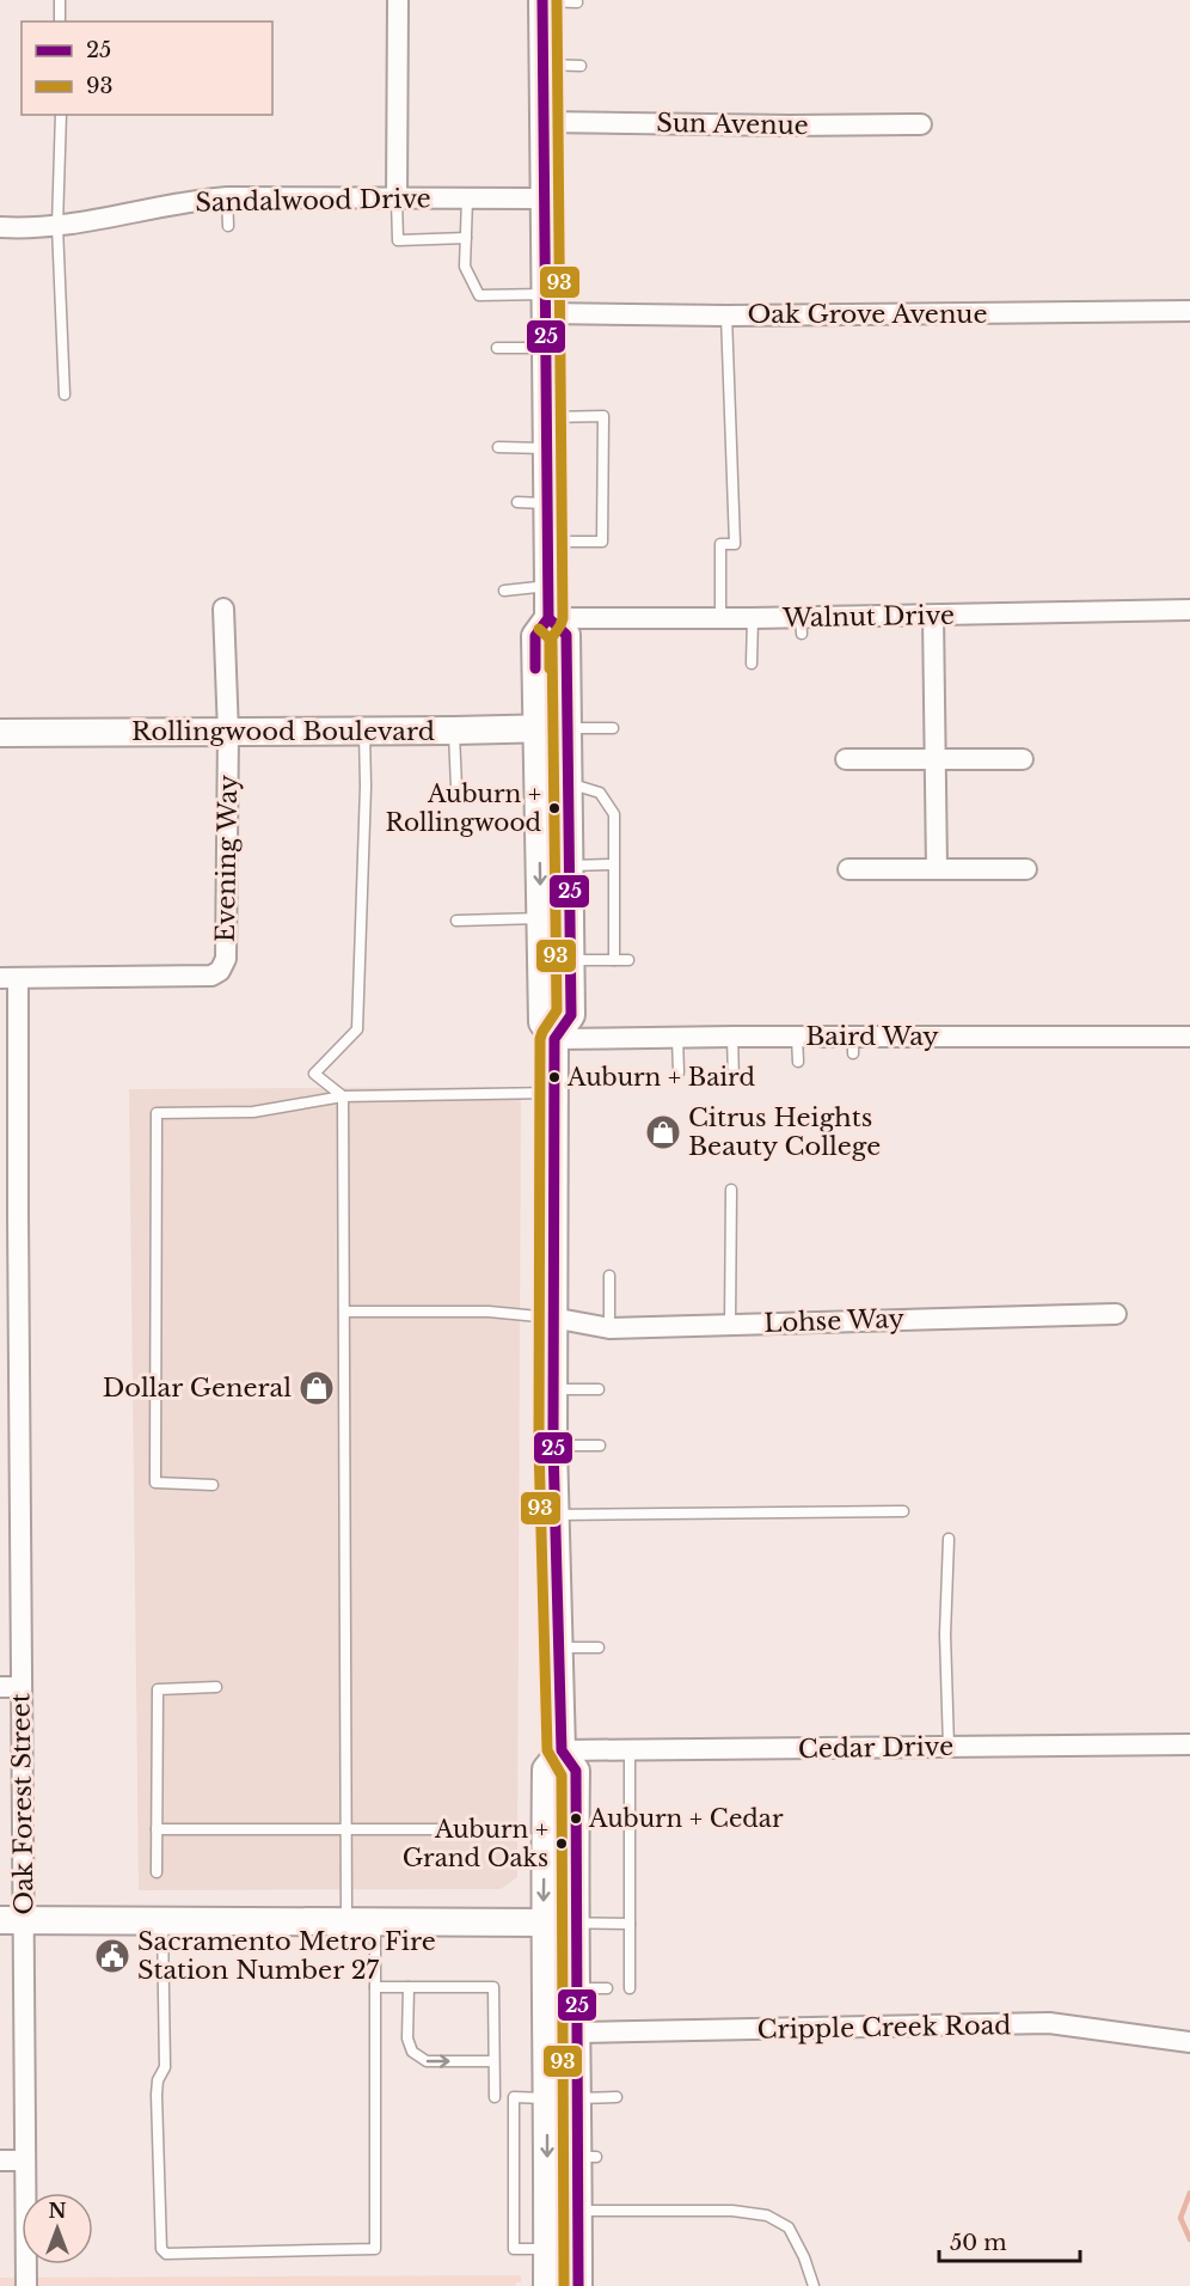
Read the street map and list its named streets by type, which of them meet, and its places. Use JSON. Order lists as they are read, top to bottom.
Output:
{
  "streets": {
    "main road": ["Rollingwood Boulevard"],
    "street": [
      "Sun Avenue",
      "Sandalwood Drive",
      "Oak Grove Avenue",
      "Walnut Drive",
      "Evening Way",
      "Baird Way",
      "Lohse Way",
      "Cedar Drive",
      "Oak Forest Street",
      "Cripple Creek Road"
    ]
  },
  "crossings": [
    ["Rollingwood Boulevard", "Evening Way"],
    ["Evening Way", "Oak Forest Street"]
  ],
  "places": {
    "other": [
      "Auburn + Rollingwood",
      "Auburn + Baird",
      "Auburn + Cedar",
      "Auburn + Grand Oaks"
    ],
    "shop": ["Citrus Heights Beauty College", "Dollar General"],
    "public building": ["Sacramento Metro Fire Station Number 27"]
  },
  "lines": ["transit line 25", "transit line 93"],
  "legend": ["25", "93"],
  "scale_bar": "50 m",
  "north": "top"
}
